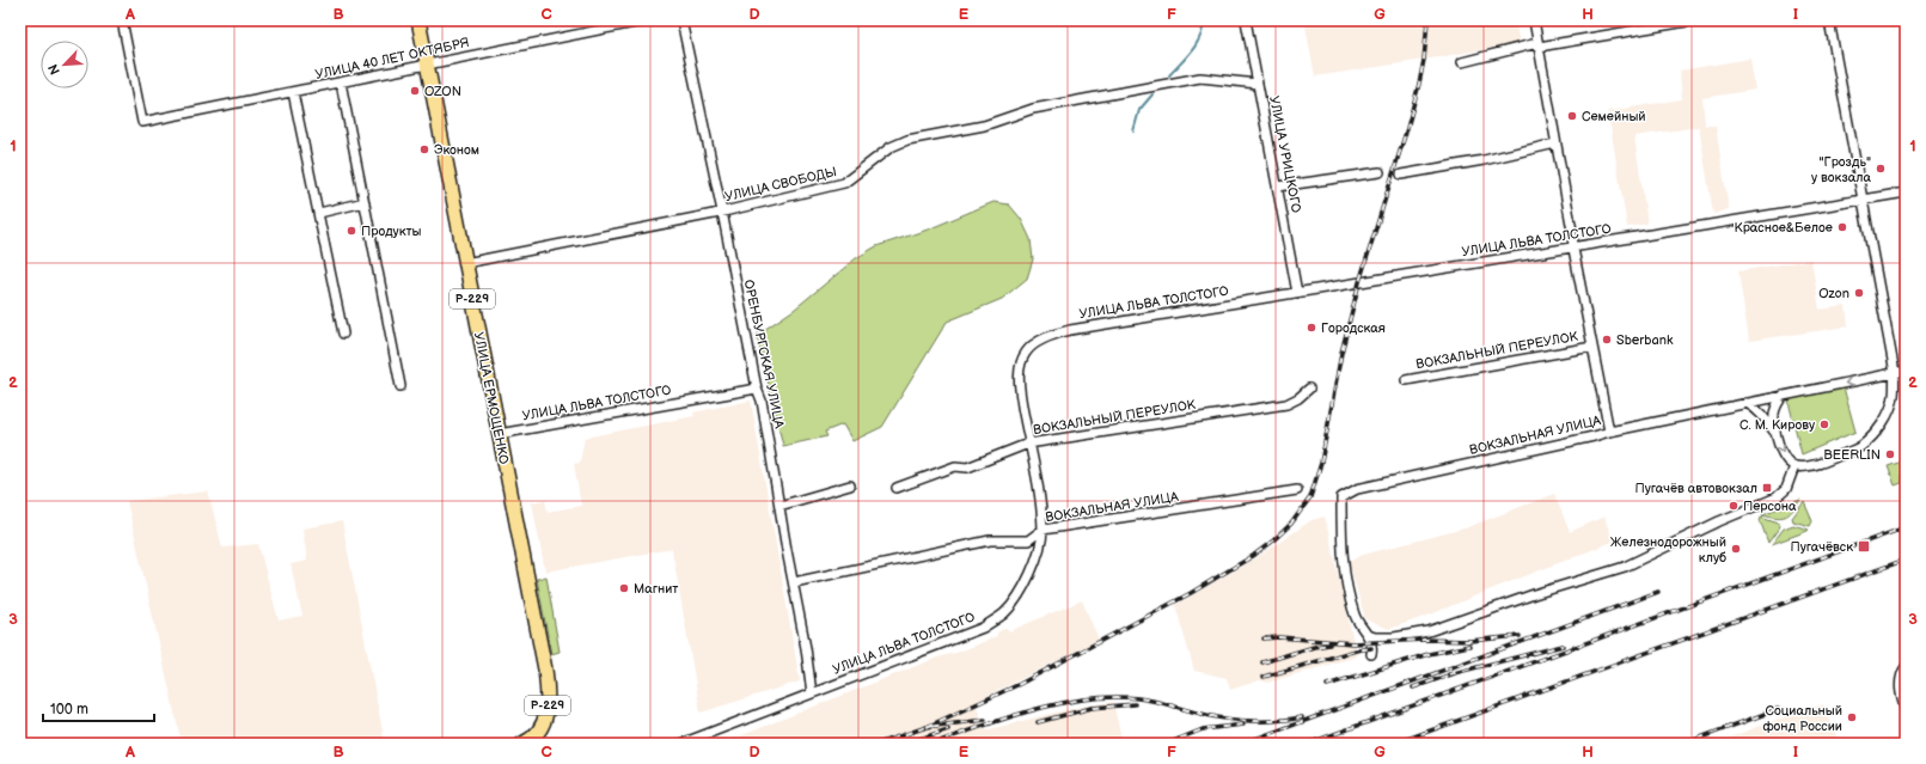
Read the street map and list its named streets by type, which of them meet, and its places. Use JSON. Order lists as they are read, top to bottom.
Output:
{
  "streets": {
    "highway": ["Р-229", "УЛИЦА ЕРМОЩЕНКО"],
    "street": [
      "УЛИЦА 40 ЛЕТ ОКТЯБРЯ",
      "УЛИЦА УРИЦКОГО",
      "УЛИЦА СВОБОДЫ",
      "УЛИЦА ЛЬВА ТОЛСТОГО",
      "ВОКЗАЛЬНЫЙ ПЕРЕУЛОК",
      "ОРЕНБУРГСКАЯ УЛИЦА",
      "ВОКЗАЛЬНАЯ УЛИЦА"
    ]
  },
  "crossings": [
    ["УЛИЦА 40 ЛЕТ ОКТЯБРЯ", "УЛИЦА ЕРМОЩЕНКО"],
    ["УЛИЦА УРИЦКОГО", "УЛИЦА СВОБОДЫ"],
    ["УЛИЦА УРИЦКОГО", "УЛИЦА ЛЬВА ТОЛСТОГО"],
    ["УЛИЦА СВОБОДЫ", "ОРЕНБУРГСКАЯ УЛИЦА"],
    ["УЛИЦА СВОБОДЫ", "УЛИЦА ЕРМОЩЕНКО"],
    ["УЛИЦА ЛЬВА ТОЛСТОГО", "ВОКЗАЛЬНЫЙ ПЕРЕУЛОК"],
    ["УЛИЦА ЛЬВА ТОЛСТОГО", "ОРЕНБУРГСКАЯ УЛИЦА"],
    ["УЛИЦА ЛЬВА ТОЛСТОГО", "УЛИЦА ЕРМОЩЕНКО"],
    ["УЛИЦА ЛЬВА ТОЛСТОГО", "ВОКЗАЛЬНАЯ УЛИЦА"],
    ["ОРЕНБУРГСКАЯ УЛИЦА", "ВОКЗАЛЬНАЯ УЛИЦА"]
  ],
  "places": {
    "other": [
      "OZON",
      "Семейный",
      "Эконом",
      "\"Гроздь\" у вокзала",
      "Красное&Белое",
      "Продукты",
      "Ozon",
      "Городская",
      "Sberbank",
      "С. М. Кирову",
      "BEERLIN",
      "Персона",
      "Железнодорожный клуб",
      "Магнит",
      "Социальный фонд России"
    ],
    "transit": ["Пугачёв автовокзал", "Пугачёвск"]
  },
  "scale_bar": "100 m",
  "north": "bottom left",
  "grid": {
    "columns": [
      "A",
      "B",
      "C",
      "D",
      "E",
      "F",
      "G",
      "H",
      "I"
    ],
    "rows": ["1", "2", "3"]
  }
}
